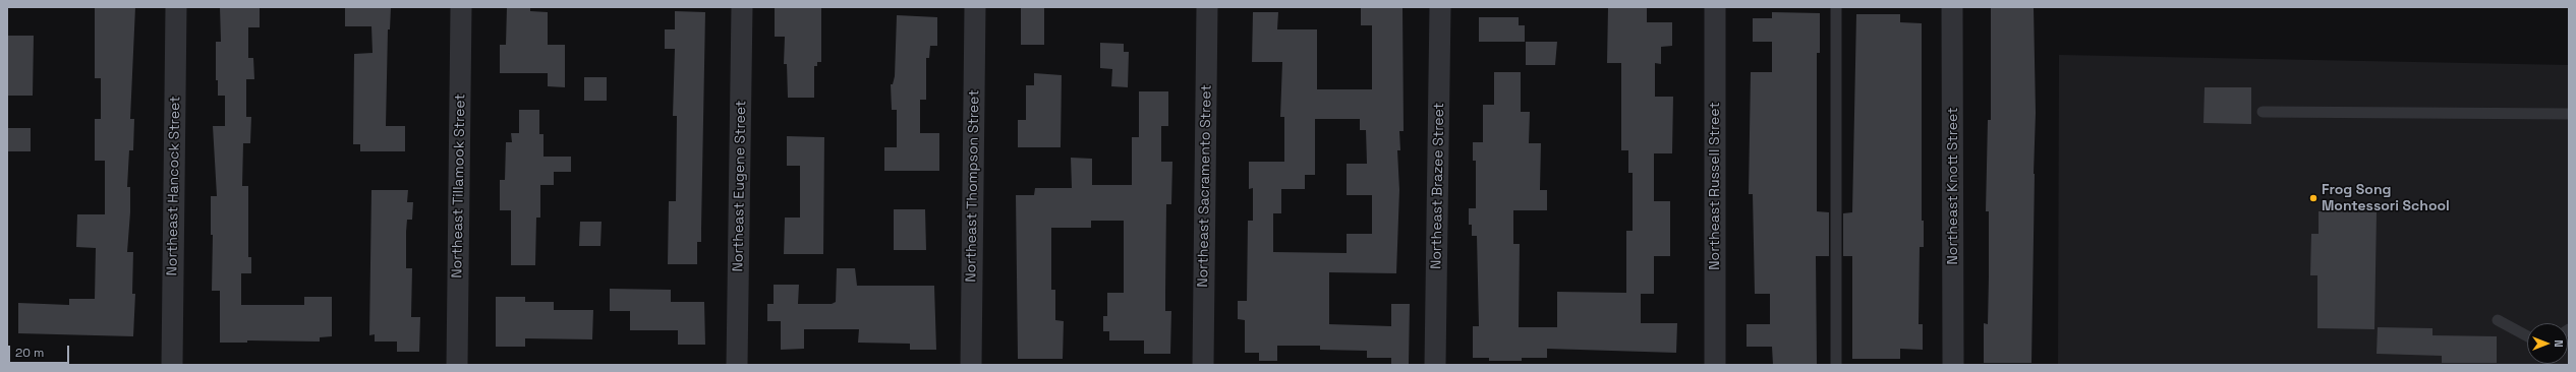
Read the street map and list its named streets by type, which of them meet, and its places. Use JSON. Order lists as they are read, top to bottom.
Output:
{
  "streets": {
    "street": [
      "Northeast Hancock Street",
      "Northeast Tillamook Street",
      "Northeast Eugene Street",
      "Northeast Thompson Street",
      "Northeast Sacramento Street",
      "Northeast Brazee Street",
      "Northeast Russell Street",
      "Northeast Knott Street"
    ]
  },
  "places": ["Frog Song Montessori School"],
  "scale_bar": "20 m",
  "north": "right"
}
